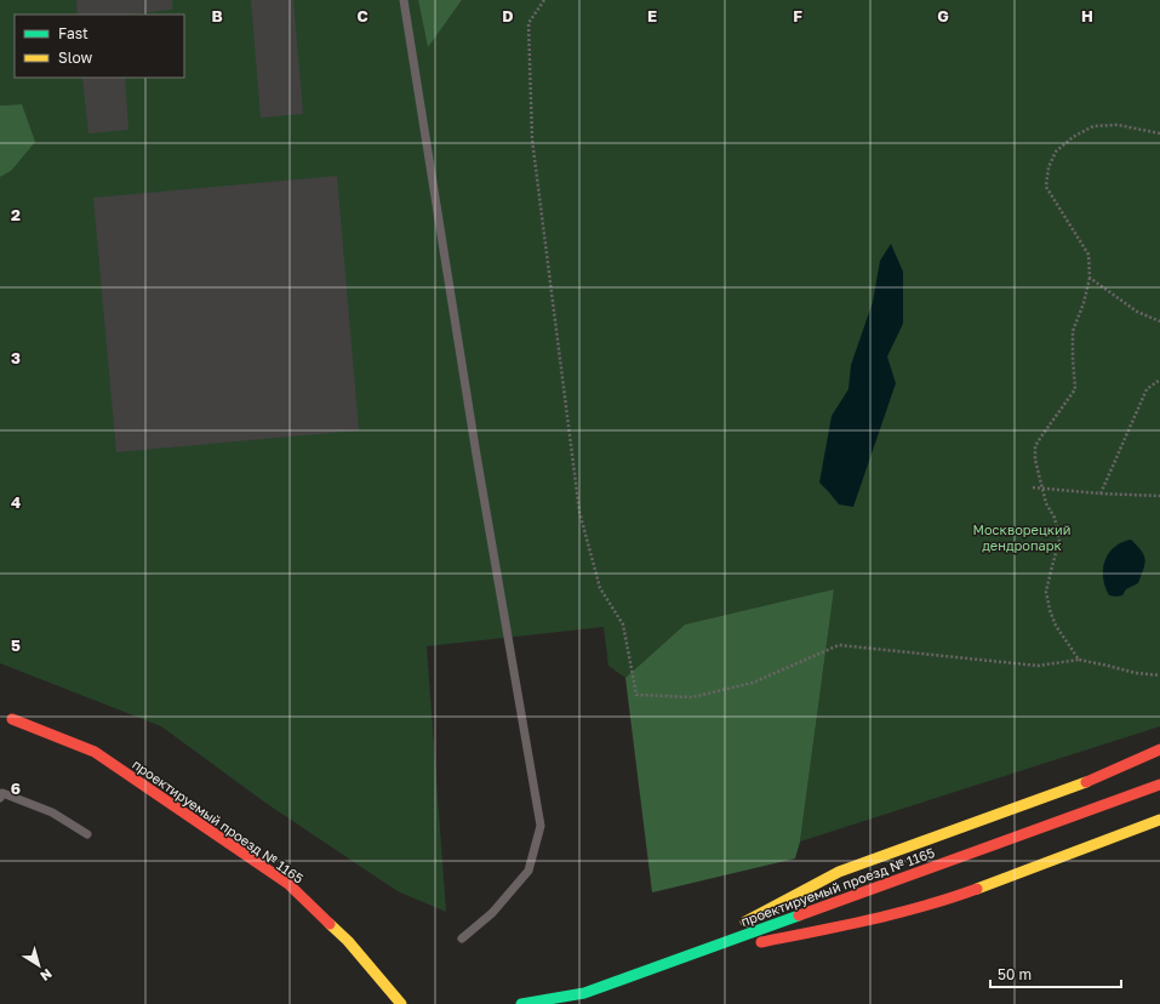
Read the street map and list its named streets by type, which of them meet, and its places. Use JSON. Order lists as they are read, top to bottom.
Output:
{
  "streets": {
    "street": ["проектируемый проезд № 1165"]
  },
  "parks": ["Москворецкий дендропарк"],
  "legend": ["Fast", "Slow"],
  "scale_bar": "50 m",
  "north": "bottom right",
  "grid": {
    "columns": [
      "B",
      "C",
      "D",
      "E",
      "F",
      "G",
      "H"
    ],
    "rows": [
      "2",
      "3",
      "4",
      "5",
      "6"
    ]
  }
}
